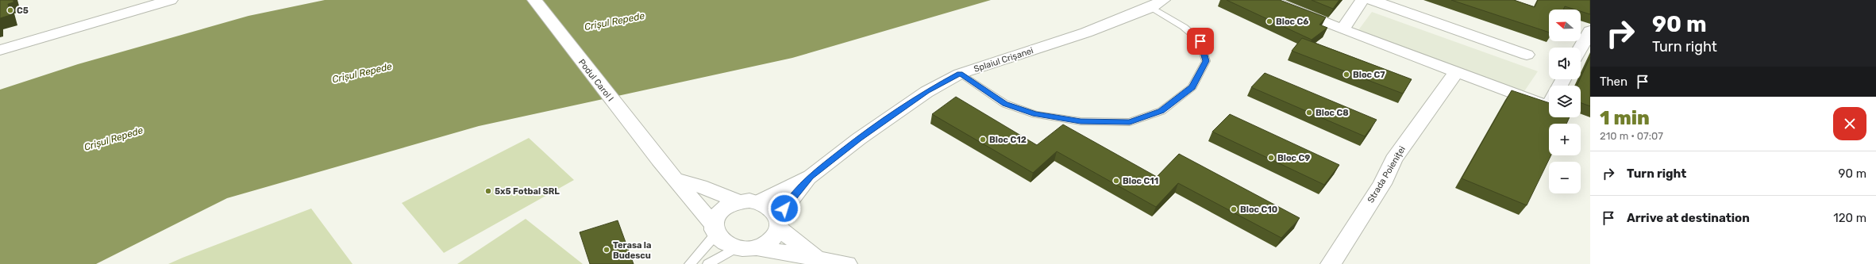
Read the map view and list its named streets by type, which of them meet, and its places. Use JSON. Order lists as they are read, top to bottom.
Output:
{
  "streets": {
    "street": ["Splaiul Crișanei", "Podul Carol I", "Strada Poieniței"]
  },
  "crossings": [
    ["Splaiul Crișanei", "Podul Carol I"]
  ],
  "water": ["Crișul Repede"],
  "places": [
    "C5",
    "Bloc C6",
    "Bloc C7",
    "Bloc C8",
    "Bloc C12",
    "Bloc C9",
    "Bloc C11",
    "5x5 Fotbal SRL",
    "Bloc C10",
    "Terasa la Budescu"
  ],
  "north": "left",
  "page": {
    "turn": ["90 m", "Turn right"],
    "map_buttons": ["+", "−"],
    "then": "Then",
    "heading": ["1 min", "210 m · 07:07"],
    "list": [
      {
        "name": "Turn right",
        "value": "90 m"
      },
      {
        "name": "Arrive at destination",
        "value": "120 m"
      }
    ]
  }
}
